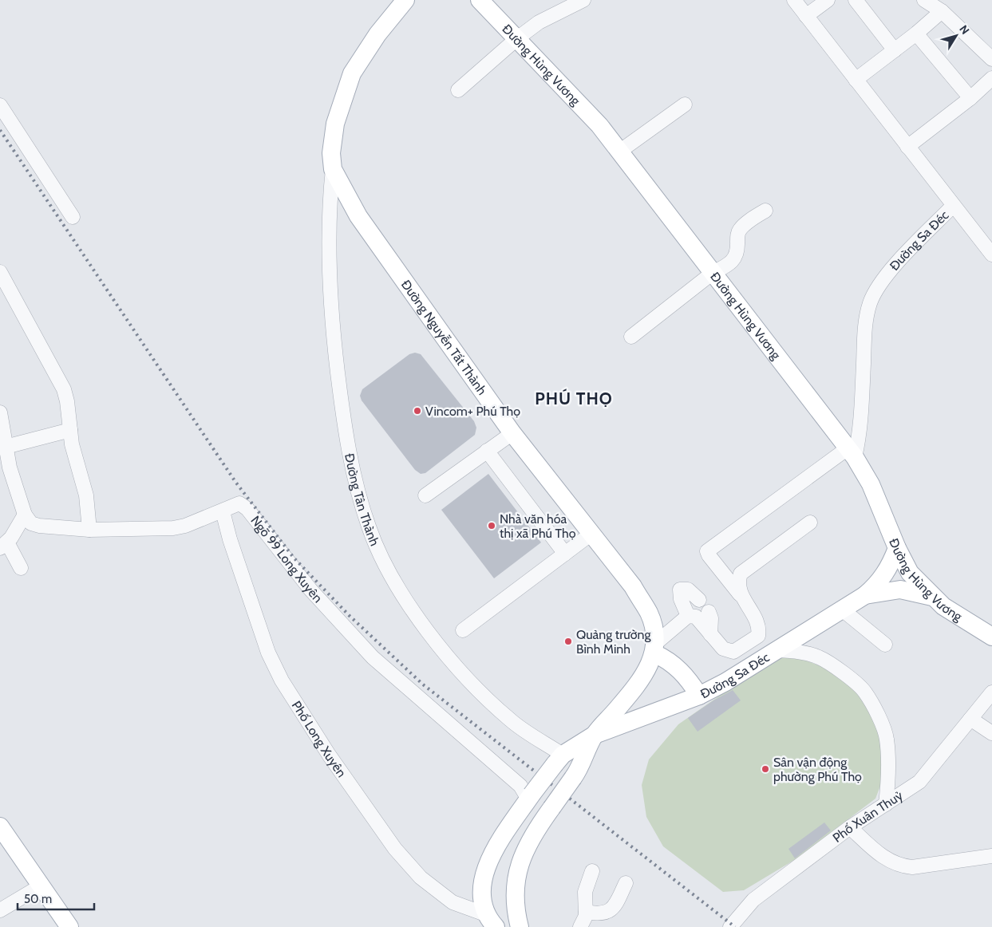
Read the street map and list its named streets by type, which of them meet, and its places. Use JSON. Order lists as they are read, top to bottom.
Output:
{
  "streets": {
    "main road": ["Đường Hùng Vương", "Đường Sa Đéc", "Đường Nguyễn Tất Thành"],
    "street": [
      "Đường Tân Thành",
      "Ngõ 99 Long Xuyên",
      "Phố Long Xuyên",
      "Phố Xuân Thuỷ"
    ]
  },
  "crossings": [
    ["Đường Hùng Vương", "Đường Sa Đéc"],
    ["Đường Nguyễn Tất Thành", "Đường Tân Thành"],
    ["Ngõ 99 Long Xuyên", "Phố Long Xuyên"]
  ],
  "districts": ["PHÚ THỌ"],
  "places": [
    "Vincom+ Phú Thọ",
    "Nhà văn hóa thị xã Phú Thọ",
    "Quảng trường Bình Minh",
    "Sân vận động phường Phú Thọ"
  ],
  "scale_bar": "50 m",
  "north": "top right"
}
